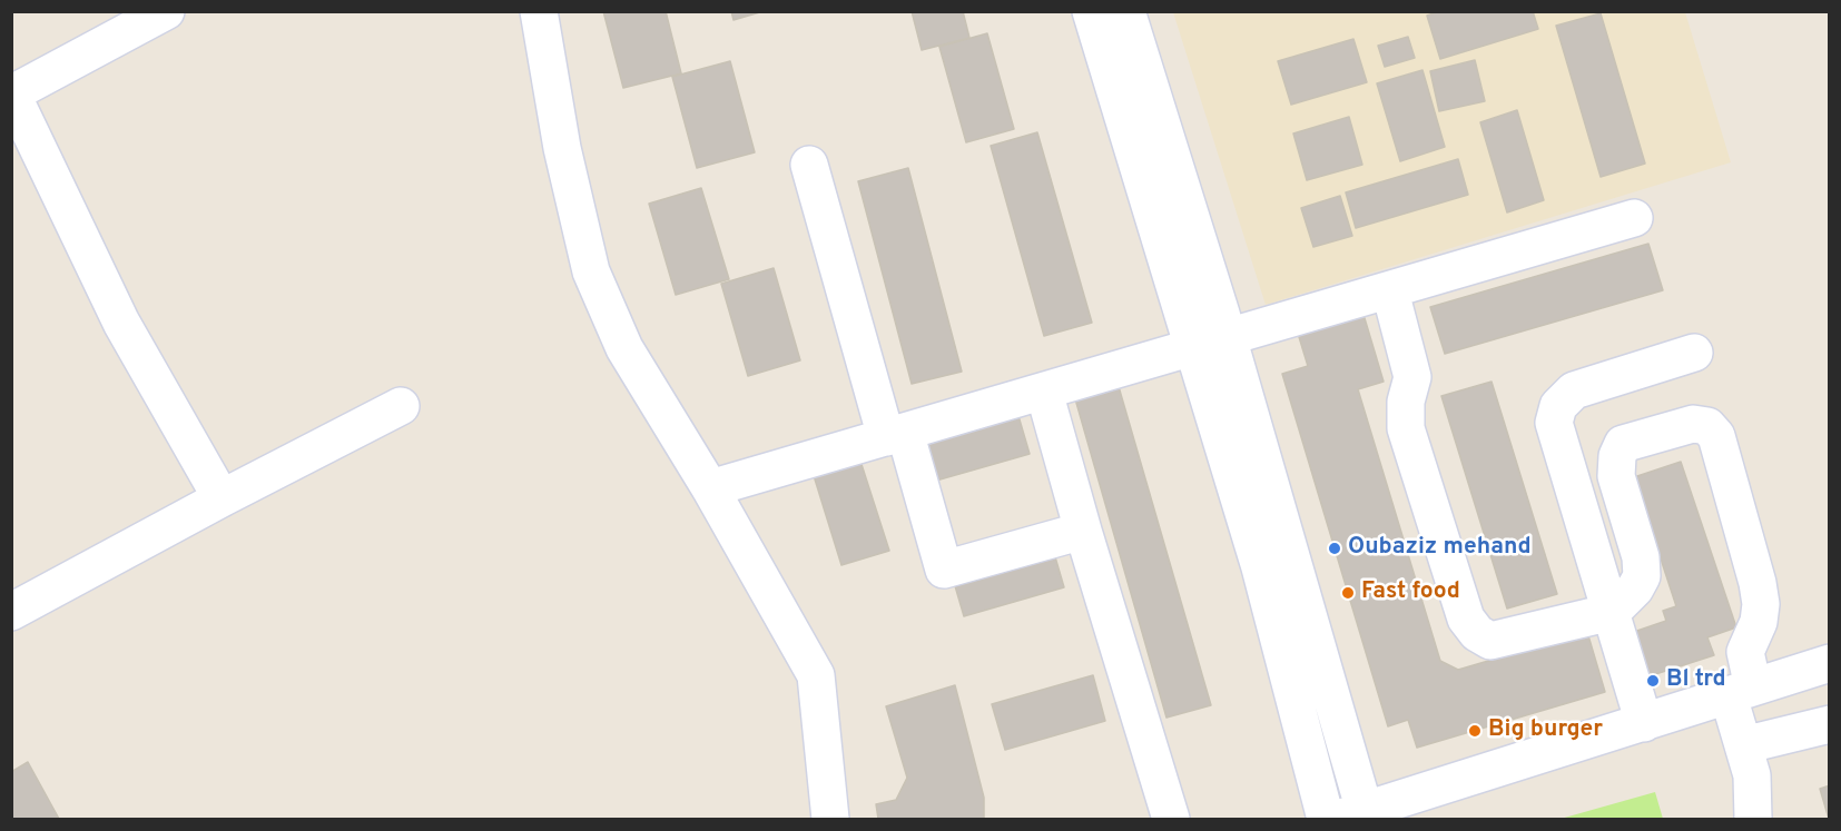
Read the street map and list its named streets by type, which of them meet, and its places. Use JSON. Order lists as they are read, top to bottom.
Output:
{
  "places": [
    "Oubaziz mehand",
    "Fast food",
    "Bl trd",
    "Big burger"
  ]
}
